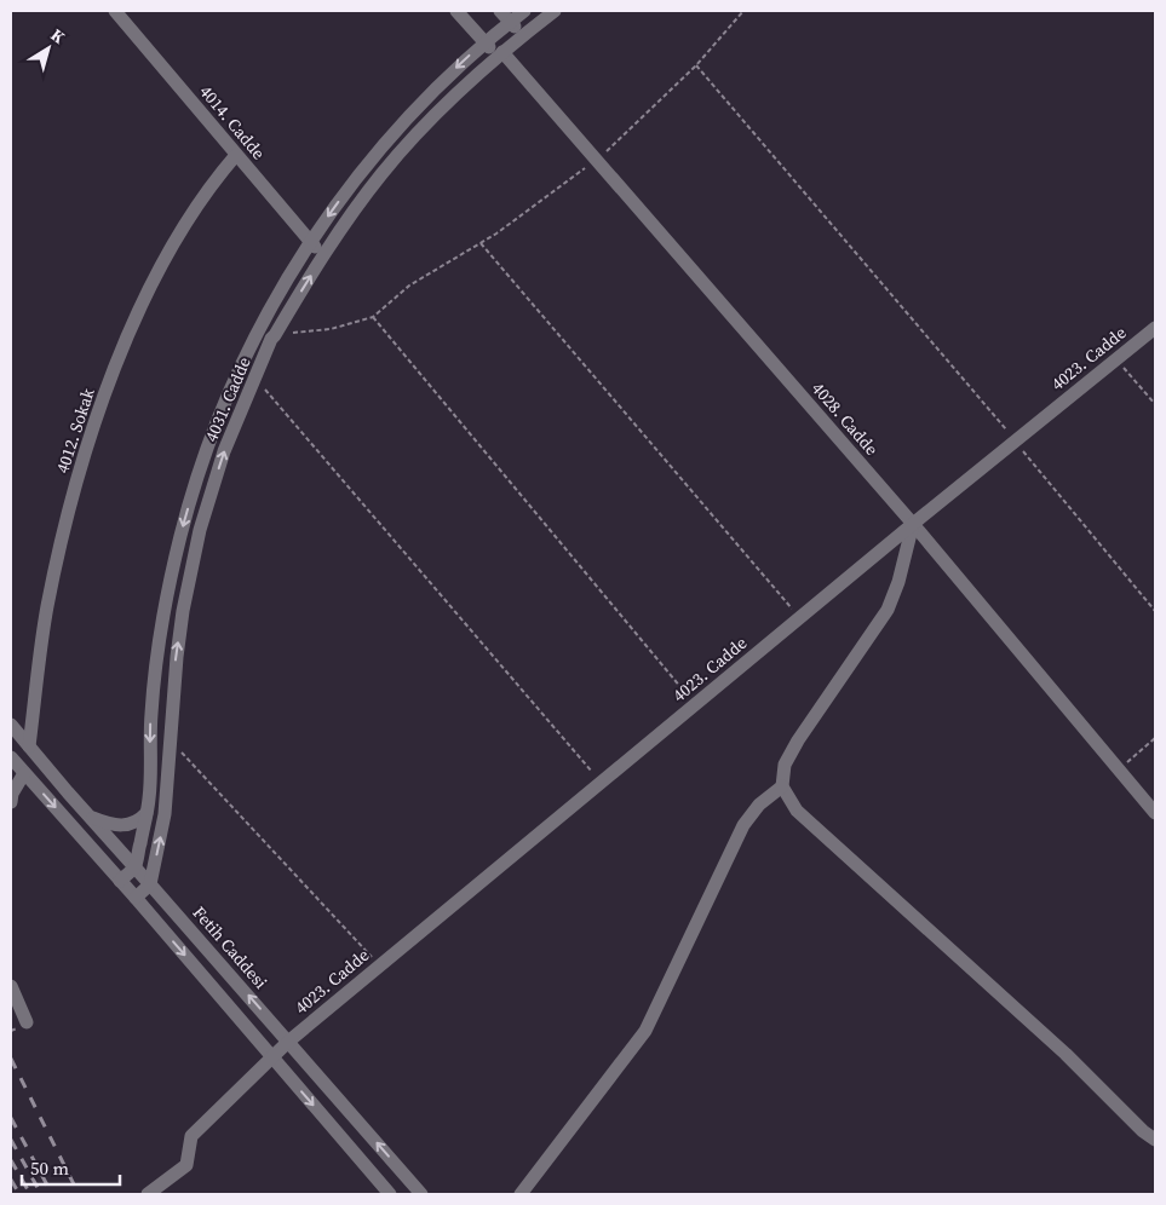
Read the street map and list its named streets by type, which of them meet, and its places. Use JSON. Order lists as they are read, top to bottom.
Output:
{
  "streets": {
    "street": [
      "4014. Cadde",
      "4023. Cadde",
      "4031. Cadde",
      "4028. Cadde",
      "4012. Sokak",
      "Fetih Caddesi"
    ]
  },
  "crossings": [
    ["4014. Cadde", "4031. Cadde"],
    ["4014. Cadde", "4012. Sokak"],
    ["4023. Cadde", "4028. Cadde"],
    ["4023. Cadde", "Fetih Caddesi"],
    ["4031. Cadde", "4028. Cadde"],
    ["4031. Cadde", "Fetih Caddesi"],
    ["4012. Sokak", "Fetih Caddesi"]
  ],
  "scale_bar": "50 m",
  "north": "top right"
}
